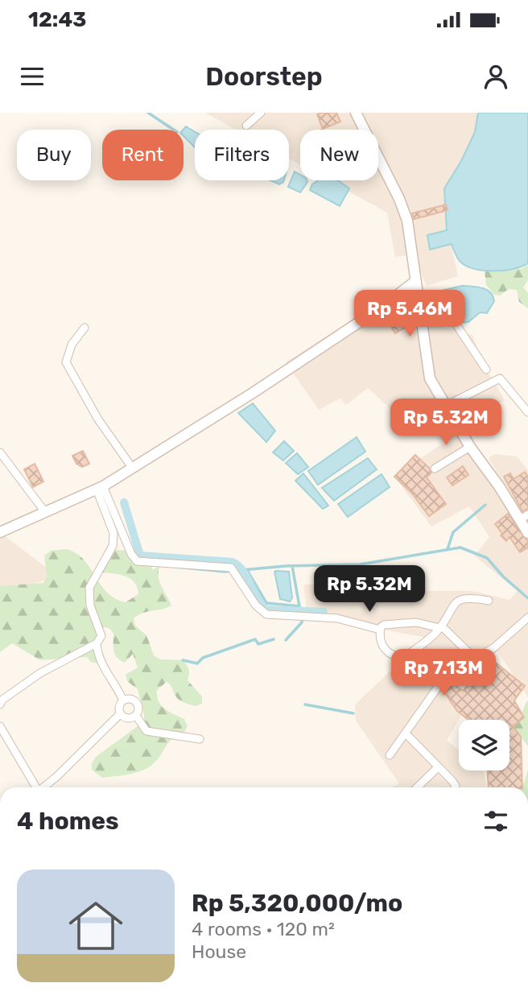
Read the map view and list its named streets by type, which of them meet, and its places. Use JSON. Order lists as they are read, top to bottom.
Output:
{
  "page": {
    "status": "12:43",
    "header": "Doorstep",
    "chip": [
      "Buy",
      "Rent",
      "Filters",
      "New"
    ],
    "price": [
      "Rp 5.46M",
      "Rp 5.32M",
      "Rp 5.32M",
      "Rp 7.13M"
    ],
    "heading": "4 homes",
    "list": [
      {
        "name": "Rp 5,320,000/mo",
        "note": "4 rooms · 120 m² · House"
      }
    ]
  }
}
